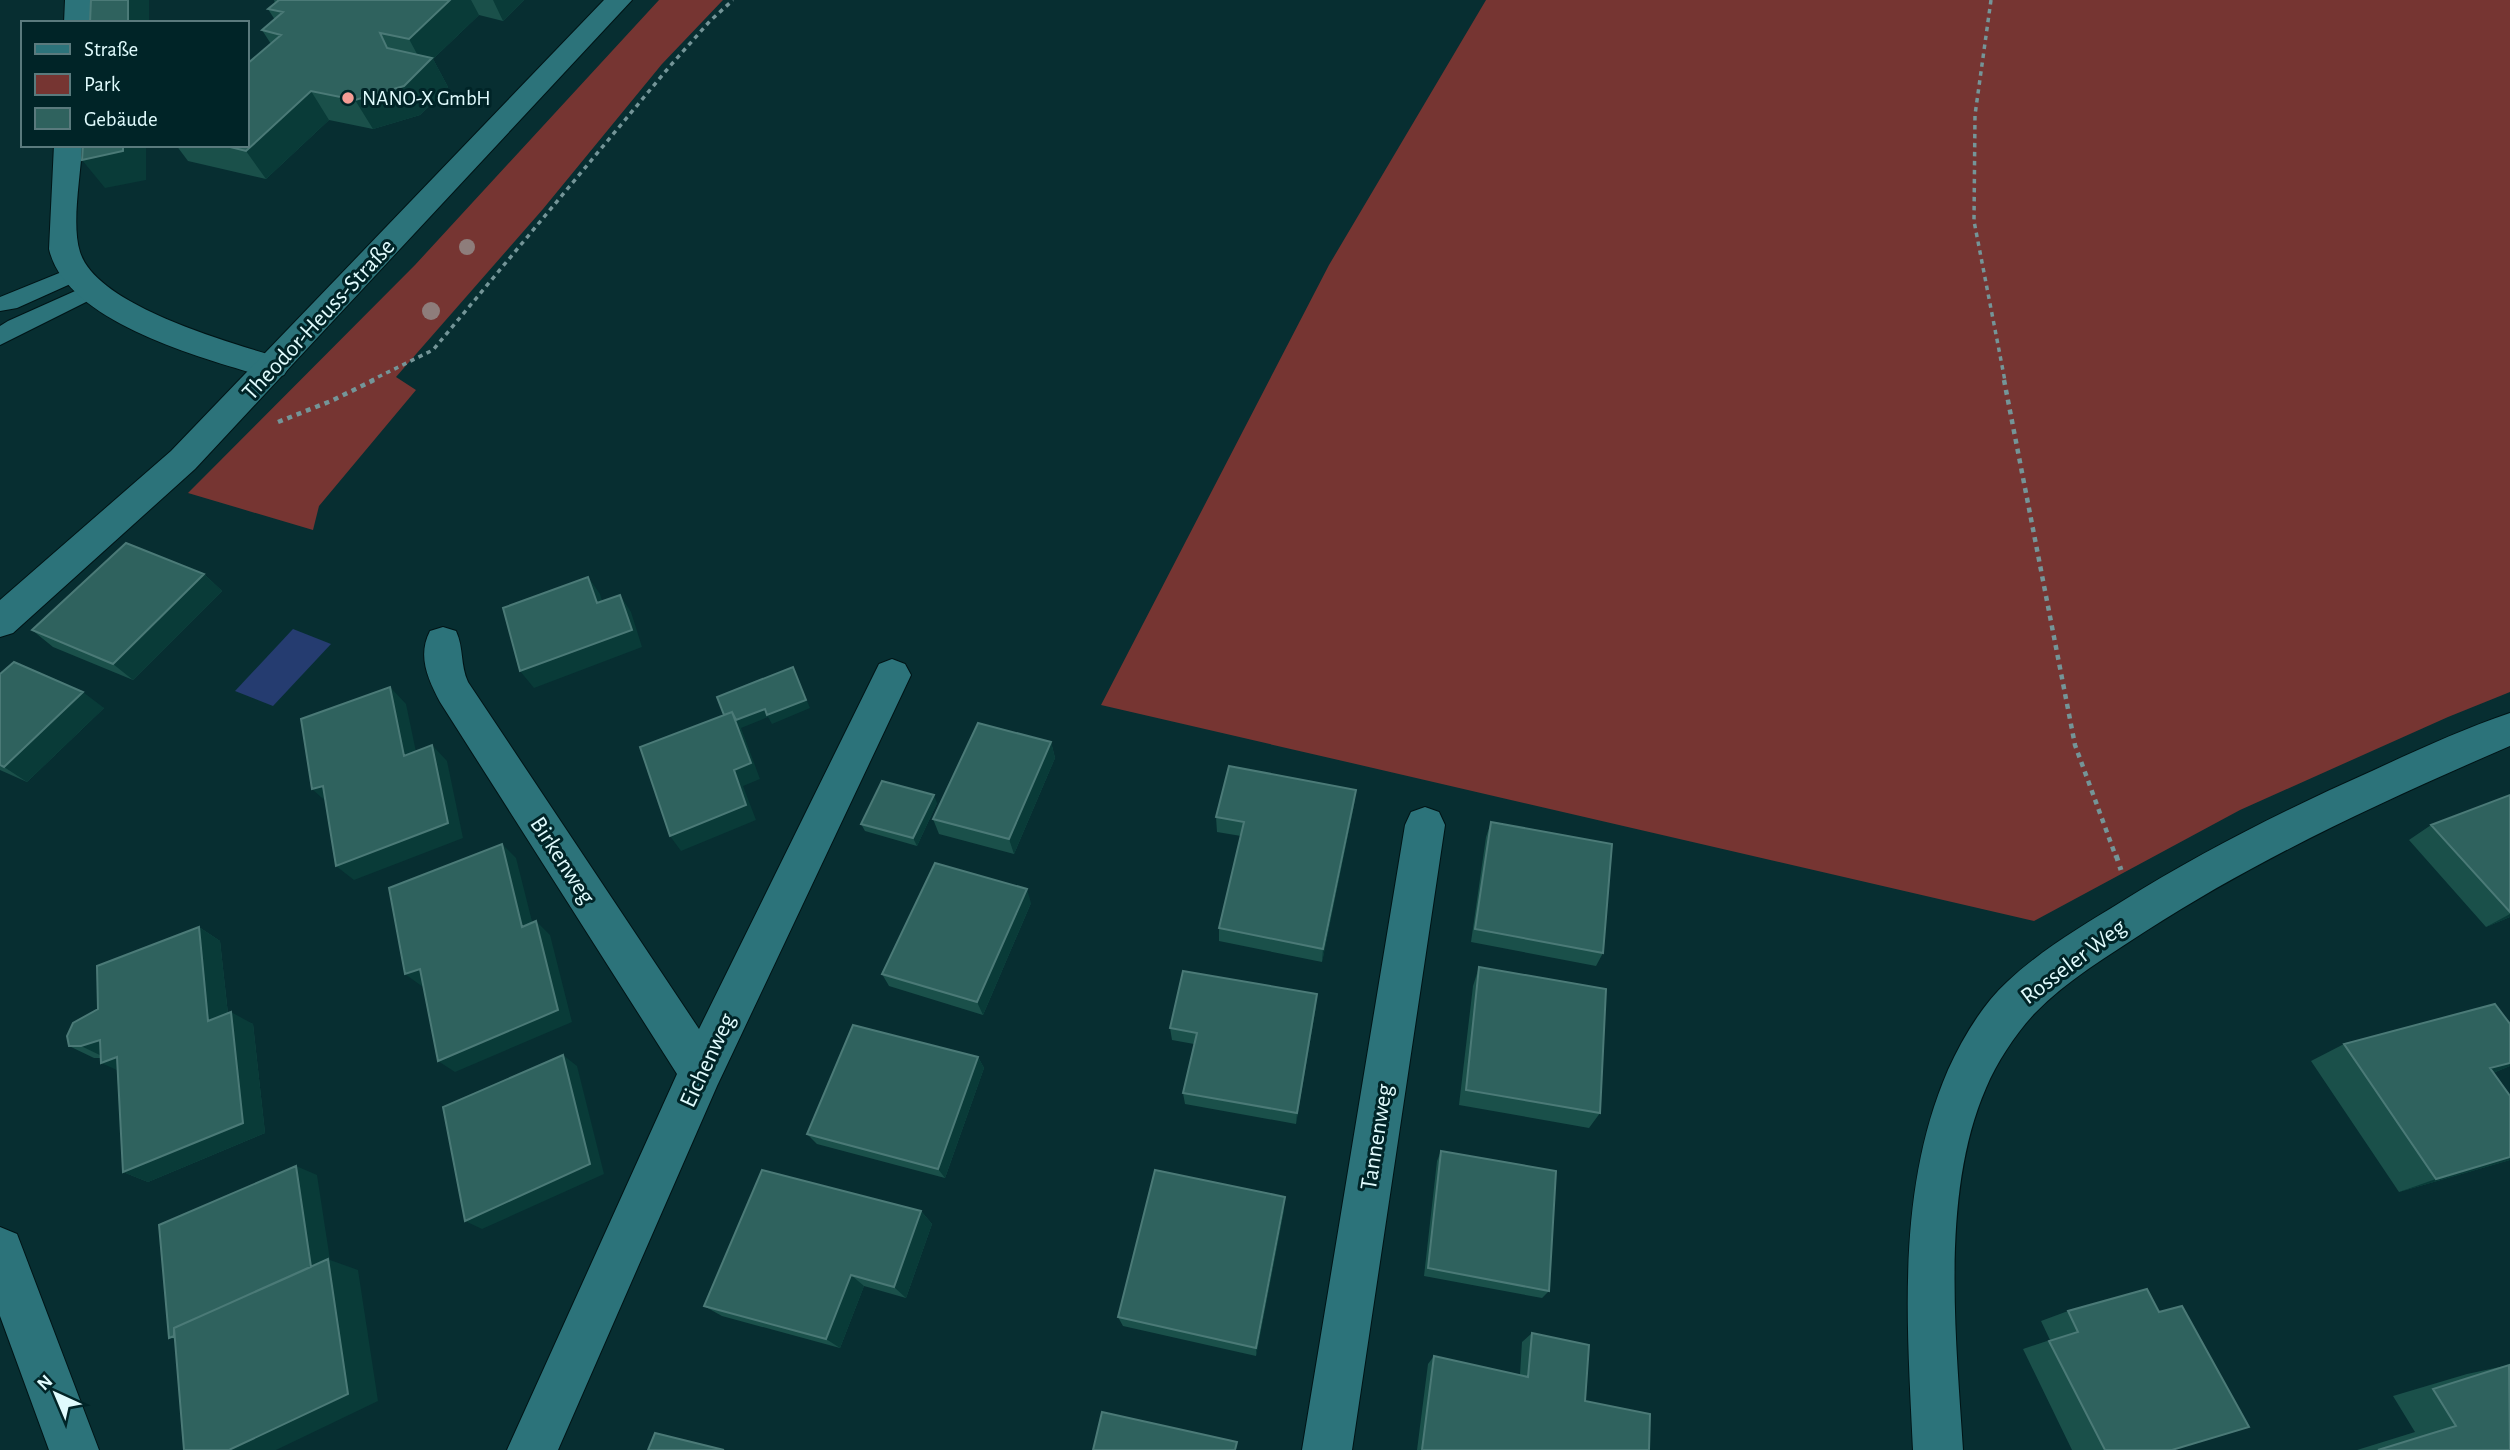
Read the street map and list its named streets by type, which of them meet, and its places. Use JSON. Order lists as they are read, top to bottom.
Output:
{
  "streets": {
    "street": [
      "Theodor-Heuss-Straße",
      "Birkenweg",
      "Rosseler Weg",
      "Eichenweg",
      "Tannenweg"
    ]
  },
  "crossings": [
    ["Birkenweg", "Eichenweg"]
  ],
  "places": ["NANO-X GmbH"],
  "legend": ["Straße", "Park", "Gebäude"],
  "north": "top left"
}
